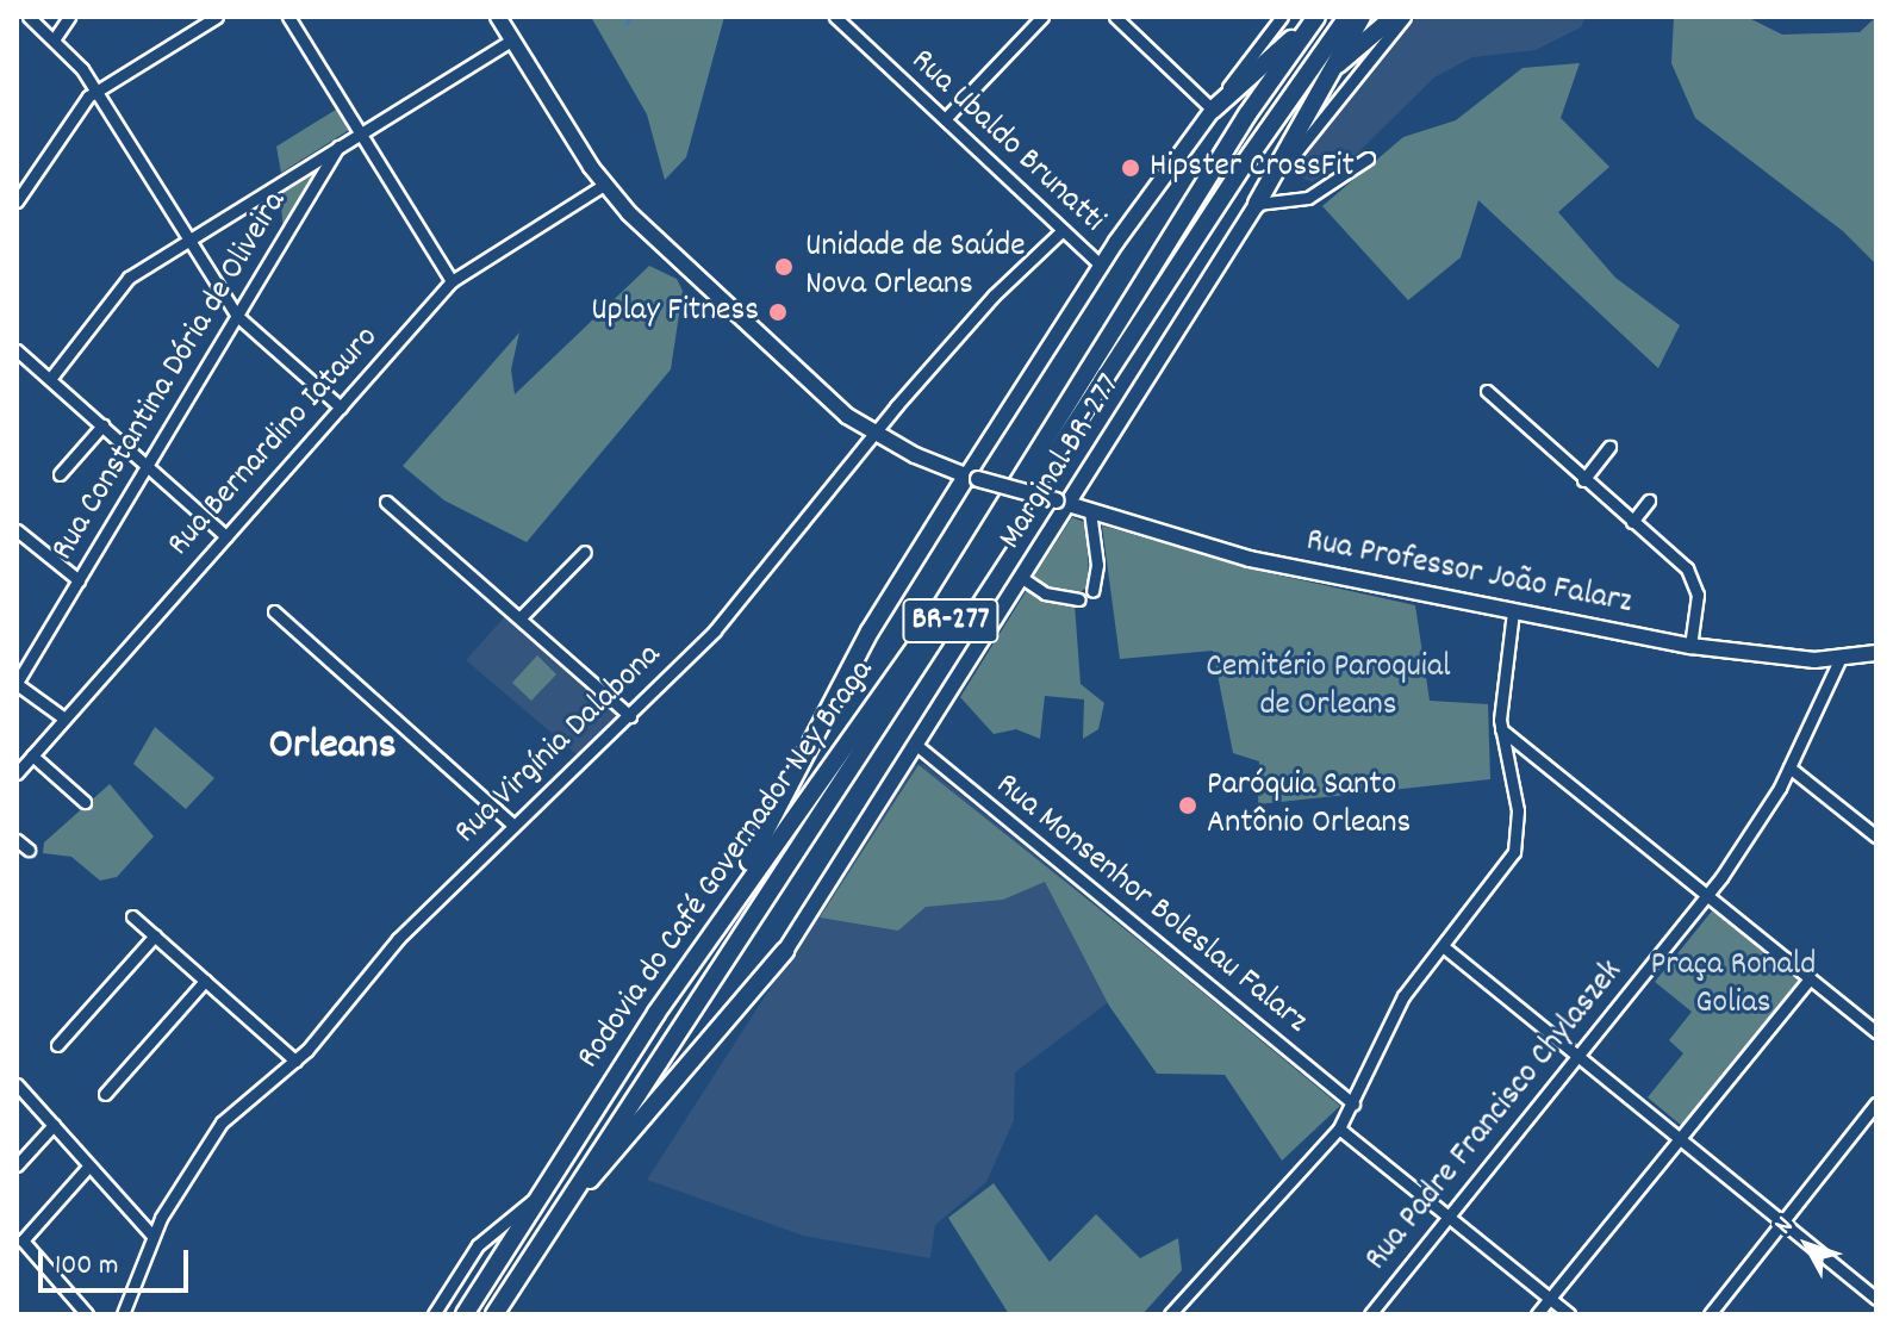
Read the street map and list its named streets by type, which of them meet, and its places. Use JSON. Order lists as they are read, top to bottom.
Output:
{
  "streets": {
    "highway": ["BR-277", "Rodovia do Café Governador Ney Braga"],
    "main road": ["Marginal BR-277", "Rua Professor João Falarz"],
    "street": [
      "Rua Ubaldo Brunatti",
      "Rua Constantina Dória de Oliveira",
      "Rua Bernardino Iatauro",
      "Rua Virgínia Dalabona",
      "Rua Monsenhor Boleslau Falarz",
      "Rua Padre Francisco Chylaszek"
    ]
  },
  "crossings": [
    ["Rua Ubaldo Brunatti", "Rua Virgínia Dalabona"],
    ["Rua Bernardino Iatauro", "Rua Professor João Falarz"],
    ["Marginal BR-277", "Rua Professor João Falarz"],
    ["Marginal BR-277", "Rua Monsenhor Boleslau Falarz"],
    ["Rua Professor João Falarz", "Rua Virgínia Dalabona"],
    ["Rua Professor João Falarz", "Rua Padre Francisco Chylaszek"]
  ],
  "districts": ["Orleans"],
  "parks": ["Cemitério Paroquial de Orleans", "Praça Ronald Golias"],
  "places": [
    "Hipster CrossFit",
    "Unidade de Saúde Nova Orleans",
    "Uplay Fitness",
    "Paróquia Santo Antônio Orleans"
  ],
  "scale_bar": "100 m",
  "north": "top left"
}
